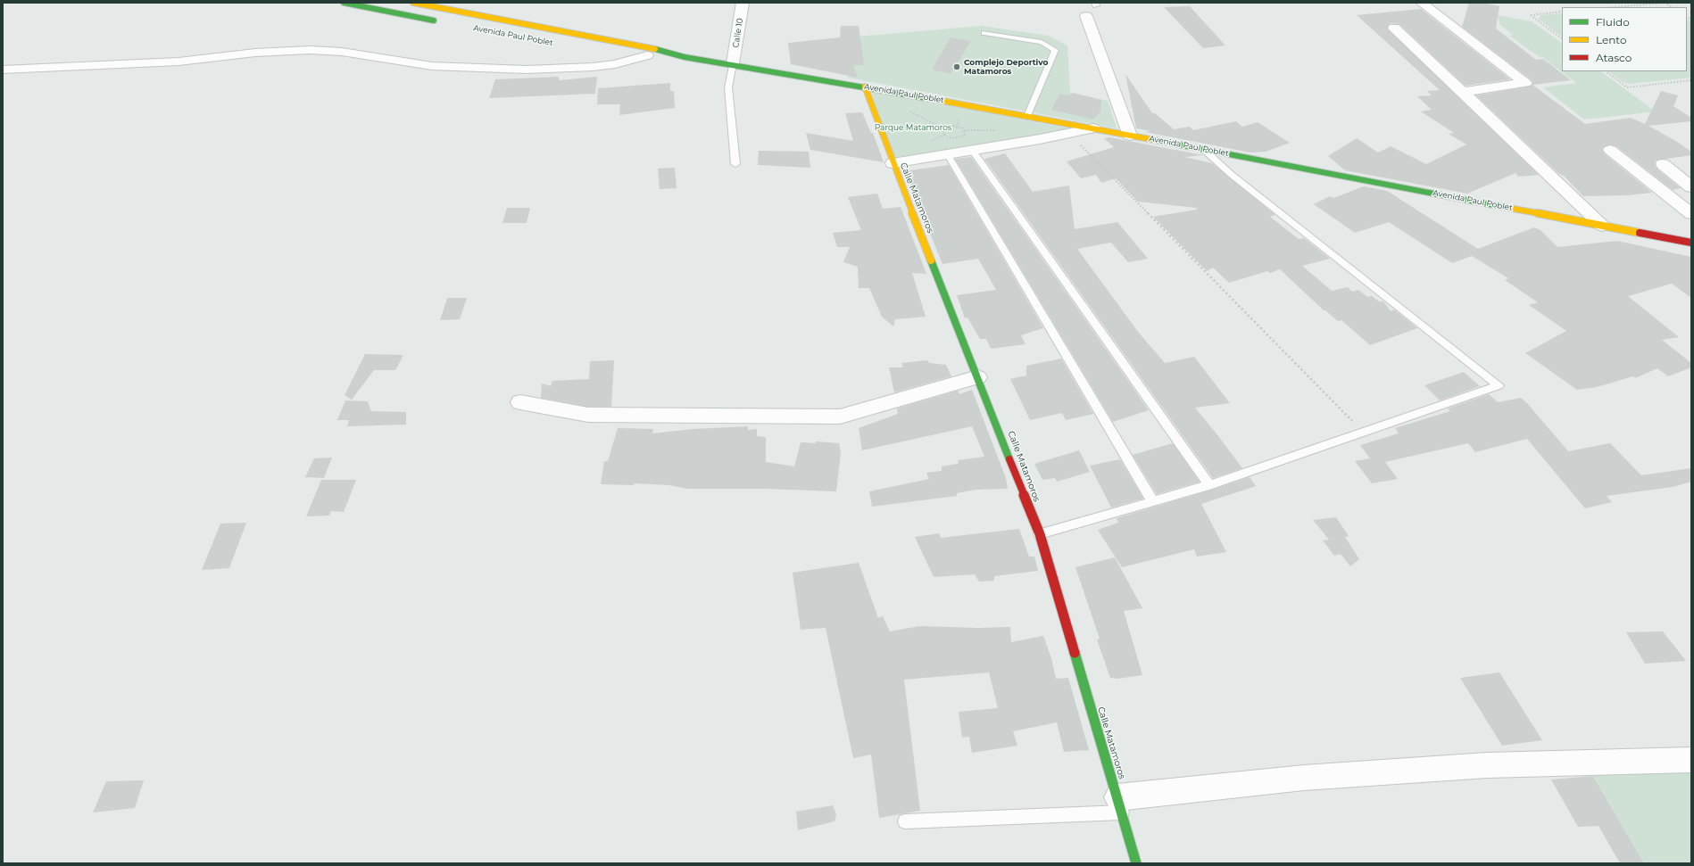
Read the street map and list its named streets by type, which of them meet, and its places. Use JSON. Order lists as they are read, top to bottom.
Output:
{
  "streets": {
    "main road": ["Avenida Paul Poblet", "Calle Matamoros"],
    "street": ["Calle 10"]
  },
  "crossings": [
    ["Calle 10", "Avenida Paul Poblet"],
    ["Avenida Paul Poblet", "Calle Matamoros"]
  ],
  "parks": ["Parque Matamoros"],
  "places": ["Complejo Deportivo Matamoros"],
  "legend": ["Fluido", "Lento", "Atasco"]
}
